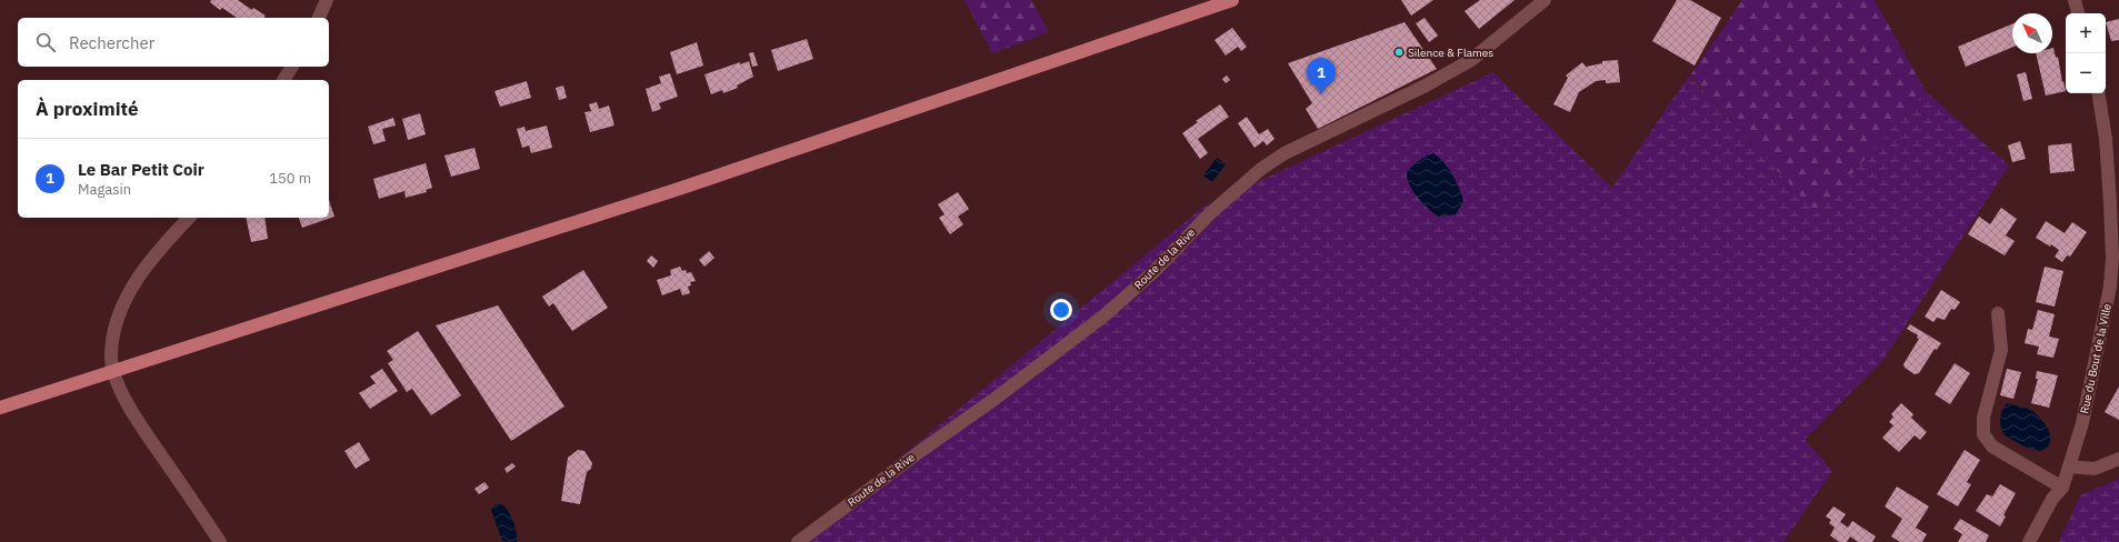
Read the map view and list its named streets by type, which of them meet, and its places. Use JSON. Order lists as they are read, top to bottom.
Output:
{
  "streets": {
    "street": ["Route de la Rive", "Rue du Bout de la Ville"]
  },
  "places": ["Silence & Flames"],
  "north": "top left",
  "page": {
    "map_buttons": ["+", "−"],
    "search": "Rechercher",
    "pins": "1",
    "heading": "À proximité",
    "list": [
      {
        "mark": "1",
        "name": "Le Bar Petit Coir",
        "note": "Magasin",
        "value": "150 m"
      }
    ]
  }
}
